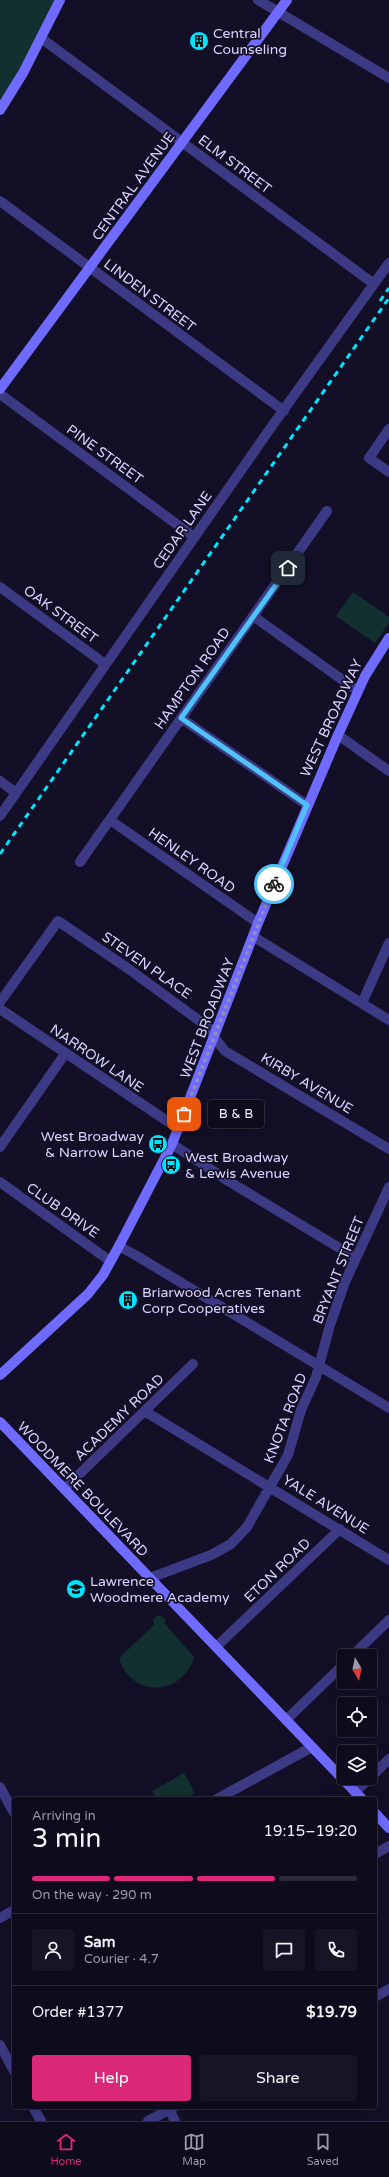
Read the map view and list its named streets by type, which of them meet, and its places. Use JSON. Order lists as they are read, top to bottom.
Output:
{
  "streets": {
    "street": [
      "ELM STREET",
      "CENTRAL AVENUE",
      "LINDEN STREET",
      "PINE STREET",
      "CEDAR LANE",
      "OAK STREET",
      "HAMPTON ROAD",
      "WEST BROADWAY",
      "HENLEY ROAD",
      "STEVEN PLACE",
      "NARROW LANE",
      "KIRBY AVENUE",
      "CLUB DRIVE",
      "BRYANT STREET",
      "ACADEMY ROAD",
      "KNOTA ROAD",
      "WOODMERE BOULEVARD",
      "YALE AVENUE",
      "ETON ROAD"
    ]
  },
  "crossings": [
    ["ELM STREET", "CENTRAL AVENUE"],
    ["ELM STREET", "CEDAR LANE"],
    ["CENTRAL AVENUE", "LINDEN STREET"],
    ["LINDEN STREET", "CEDAR LANE"],
    ["PINE STREET", "CEDAR LANE"],
    ["CEDAR LANE", "OAK STREET"],
    ["HAMPTON ROAD", "HENLEY ROAD"],
    ["WEST BROADWAY", "HENLEY ROAD"],
    ["WEST BROADWAY", "STEVEN PLACE"],
    ["WEST BROADWAY", "NARROW LANE"],
    ["WEST BROADWAY", "KIRBY AVENUE"],
    ["WEST BROADWAY", "CLUB DRIVE"],
    ["STEVEN PLACE", "KIRBY AVENUE"],
    ["BRYANT STREET", "KNOTA ROAD"],
    ["ACADEMY ROAD", "WOODMERE BOULEVARD"],
    ["ACADEMY ROAD", "YALE AVENUE"],
    ["KNOTA ROAD", "WOODMERE BOULEVARD"],
    ["KNOTA ROAD", "YALE AVENUE"],
    ["WOODMERE BOULEVARD", "ETON ROAD"],
    ["YALE AVENUE", "ETON ROAD"]
  ],
  "places": {
    "building": ["Central Counseling", "Briarwood Acres Tenant Corp Cooperatives"],
    "other": ["B & B"],
    "bus stop": ["West Broadway & Narrow Lane", "West Broadway & Lewis Avenue"],
    "school or university": ["Lawrence Woodmere Academy"]
  },
  "north": "bottom",
  "page": {
    "bubble": "B & B",
    "heading": ["3 min", "Arriving in", "19:15–19:20"],
    "panel": [
      "Sam",
      "Courier · 4.7",
      "Order #1377",
      "$19.79"
    ],
    "bar": "On the way · 290 m",
    "buttons": ["Help", "Share"],
    "tabs": ["Home", "Map", "Saved"]
  }
}
